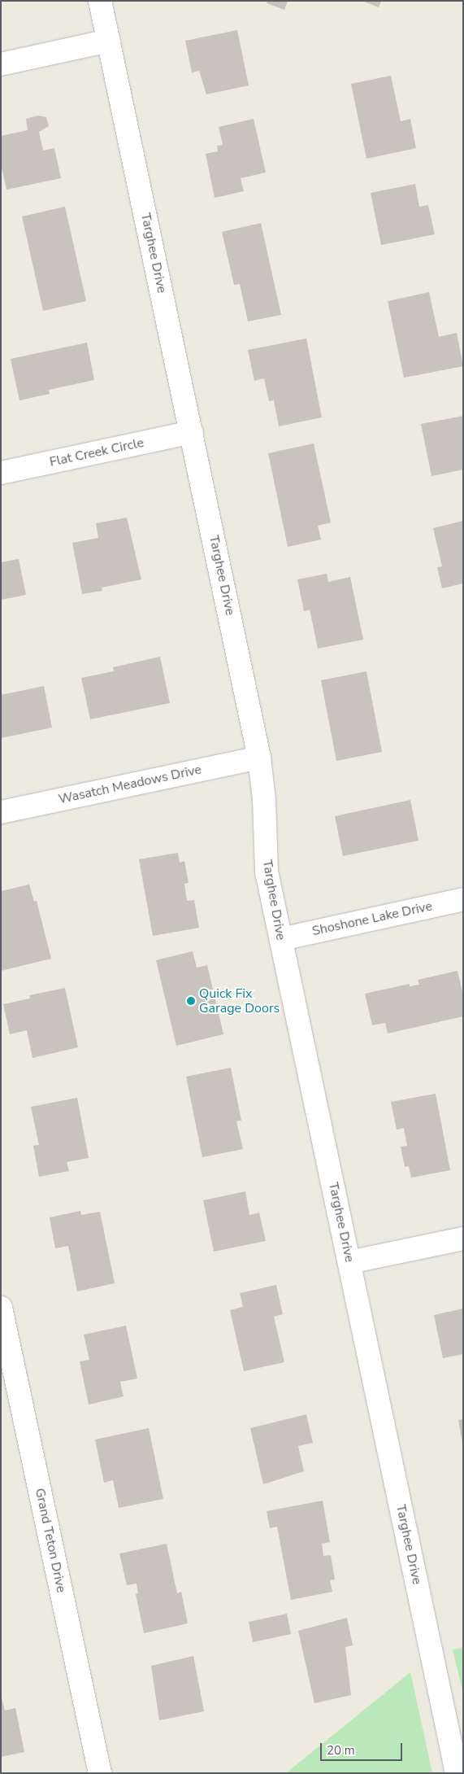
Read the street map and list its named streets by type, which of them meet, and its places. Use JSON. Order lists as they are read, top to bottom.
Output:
{
  "streets": {
    "street": [
      "Targhee Drive",
      "Flat Creek Circle",
      "Wasatch Meadows Drive",
      "Shoshone Lake Drive",
      "Grand Teton Drive"
    ]
  },
  "crossings": [
    ["Targhee Drive", "Flat Creek Circle"],
    ["Targhee Drive", "Wasatch Meadows Drive"],
    ["Targhee Drive", "Shoshone Lake Drive"]
  ],
  "places": ["Quick Fix Garage Doors"],
  "scale_bar": "20 m"
}
